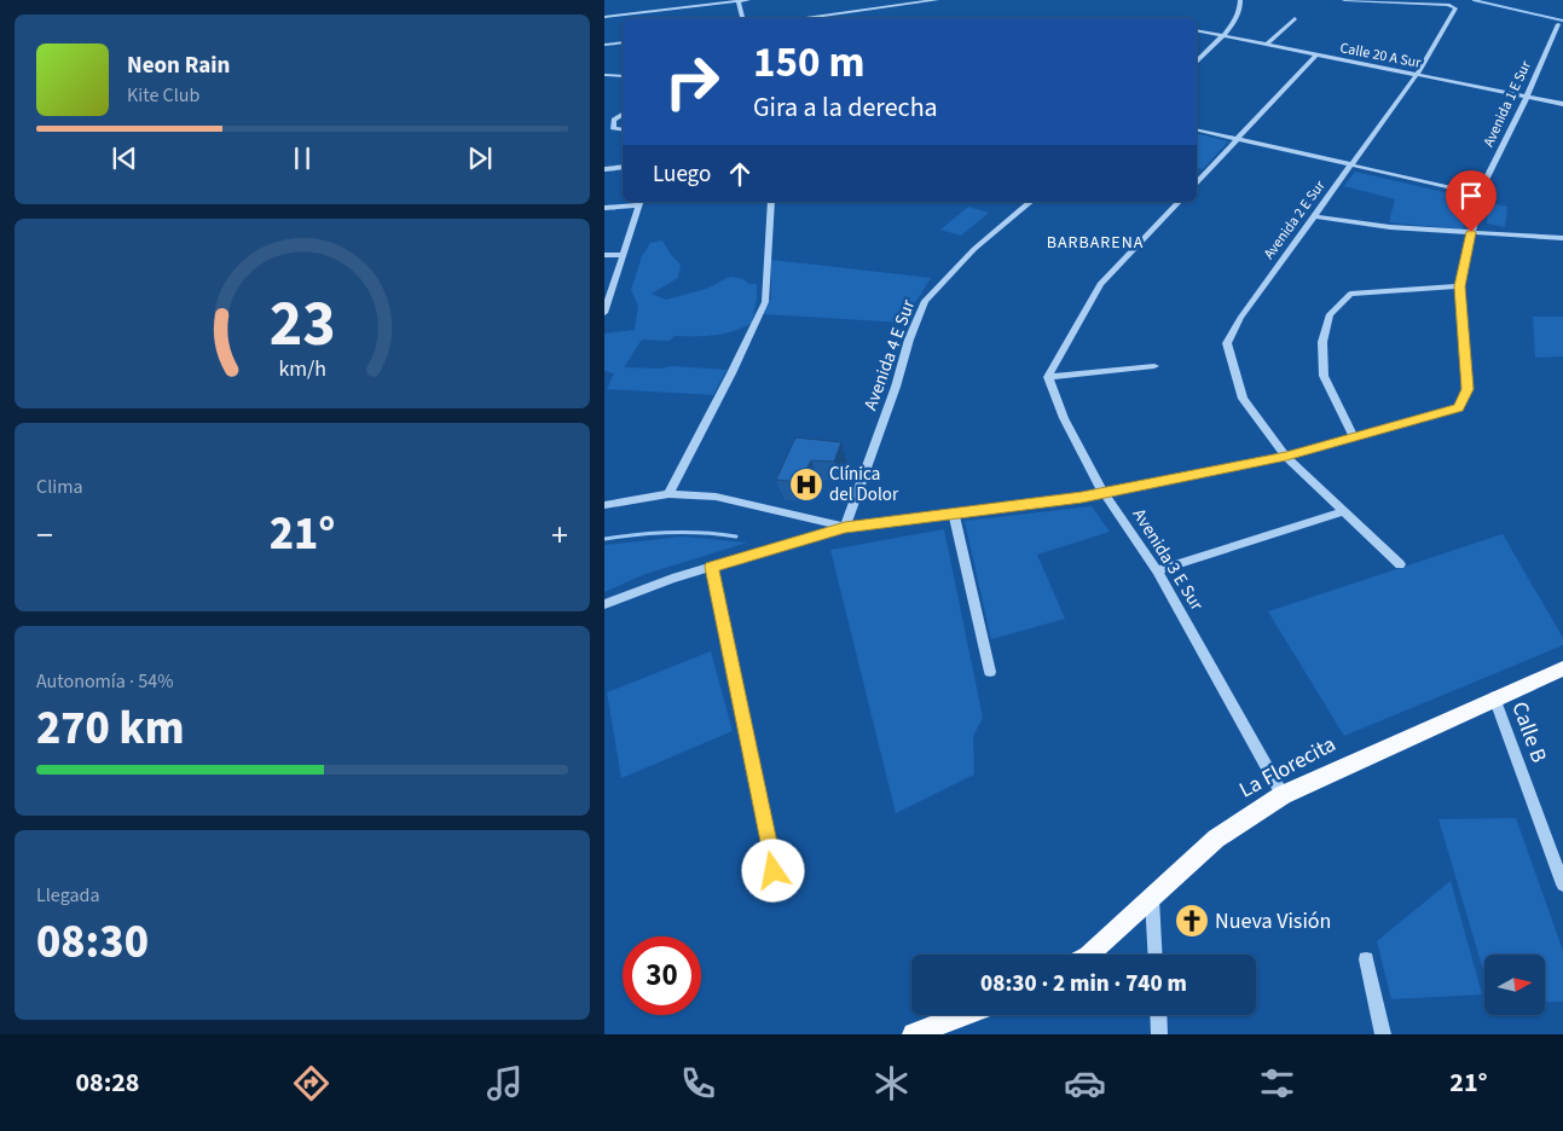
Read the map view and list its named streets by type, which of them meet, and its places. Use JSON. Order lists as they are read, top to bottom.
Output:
{
  "streets": {
    "main road": ["La Florecita"],
    "street": [
      "Calle 20 A Sur",
      "Avenida 1 E Sur",
      "Avenida 2 E Sur",
      "Avenida 4 E Sur",
      "Avenida 3 E Sur",
      "Calle B"
    ]
  },
  "crossings": [
    ["Calle 20 A Sur", "Avenida 1 E Sur"],
    ["Calle 20 A Sur", "Avenida 2 E Sur"],
    ["Avenida 3 E Sur", "La Florecita"],
    ["Calle B", "La Florecita"]
  ],
  "districts": ["BARBARENA"],
  "places": {
    "hospital": ["Clínica del Dolor"],
    "church": ["Nueva Visión"]
  },
  "north": "right",
  "page": {
    "turn": ["150 m", "Gira a la derecha"],
    "song": ["Neon Rain", "Kite Club"],
    "then": "Luego",
    "tile": [
      "Clima",
      ["Autonomía · 54%", "270 km"],
      ["Llegada", "08:30"]
    ],
    "heat": ["−", "21°", "+"],
    "limit": "30",
    "trip": "08:30 · 2 min · 740 m",
    "tabs": ["08:28", "21°"],
    "gauge": ["23", "km/h"]
  }
}
